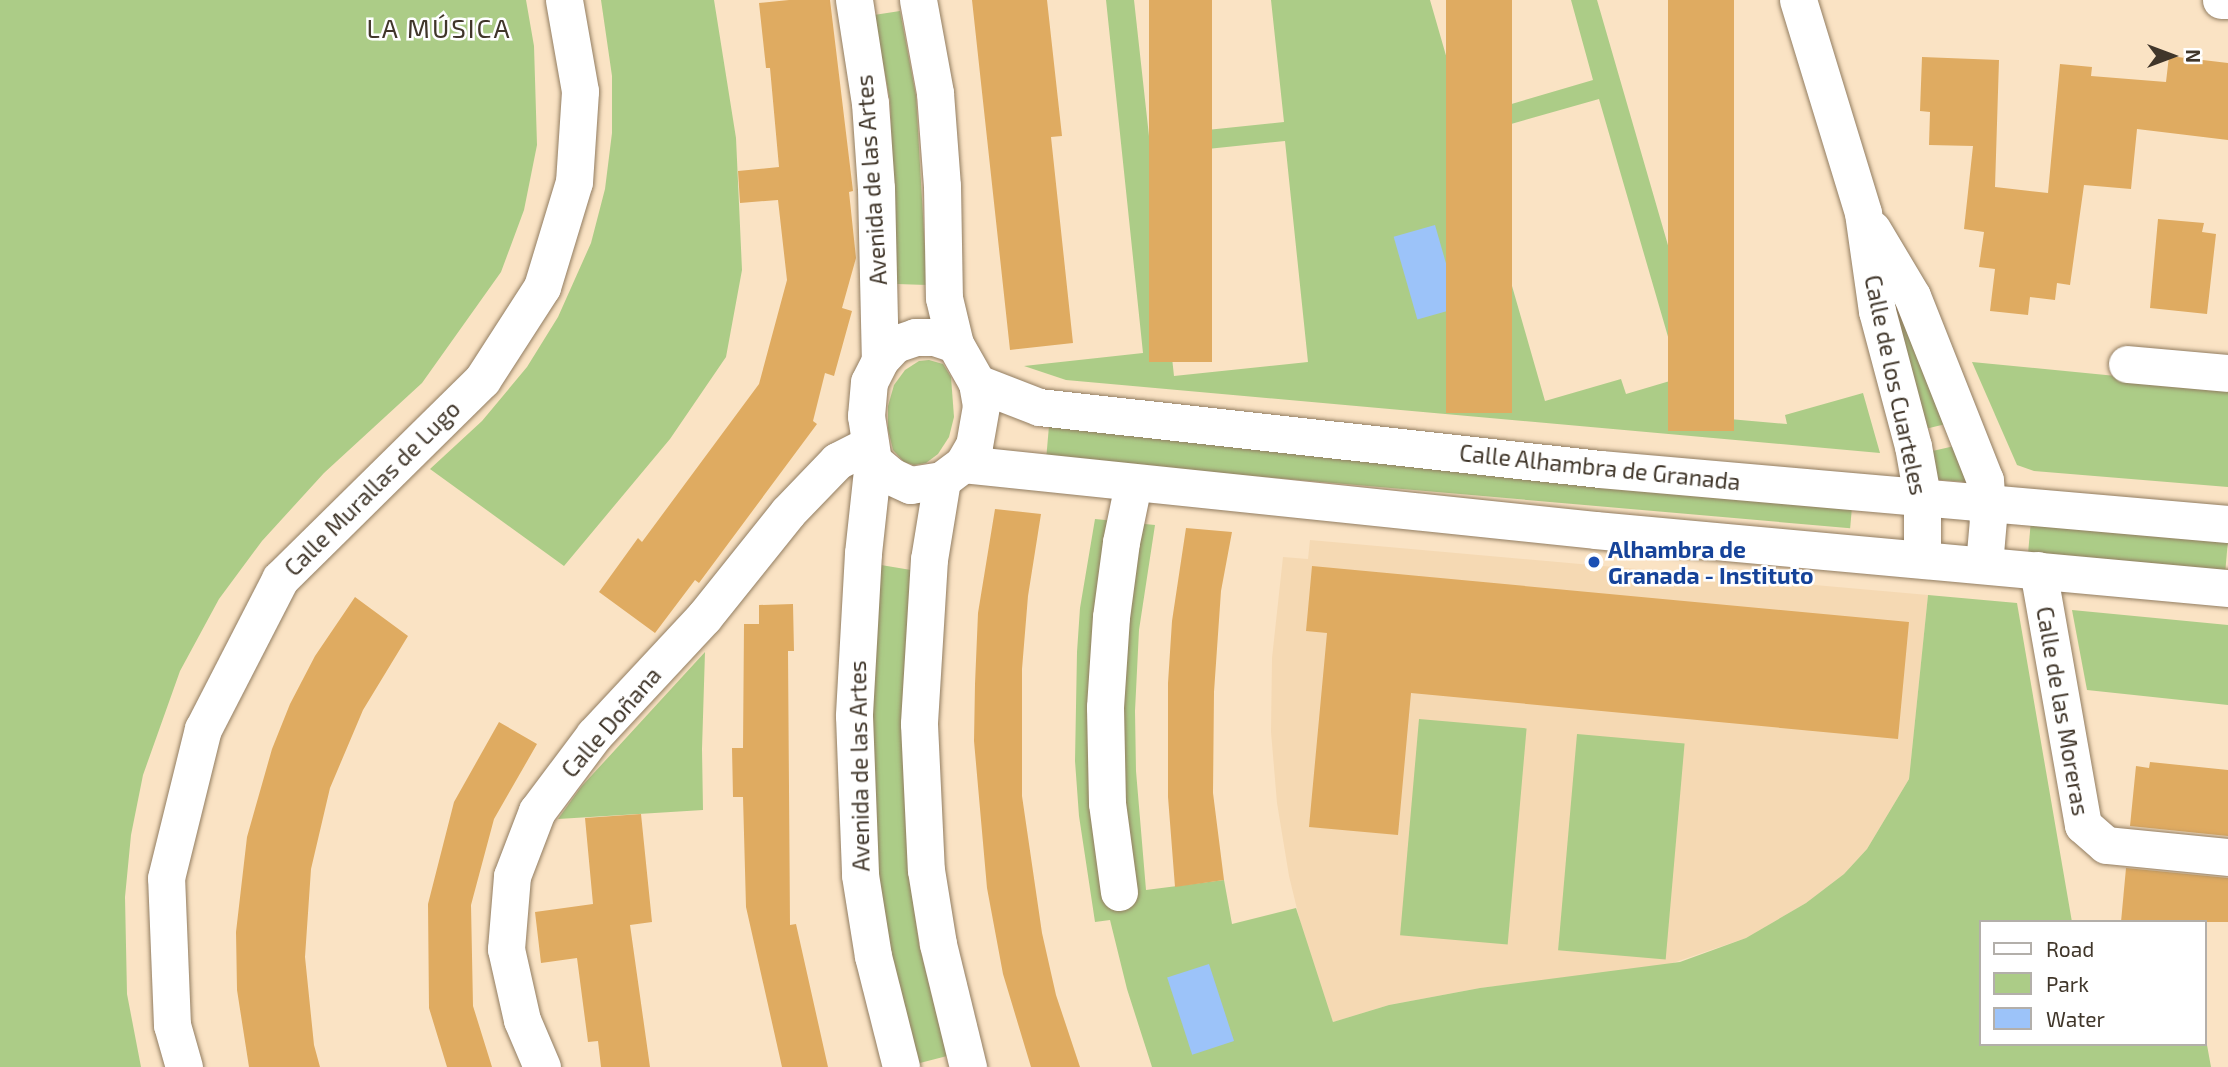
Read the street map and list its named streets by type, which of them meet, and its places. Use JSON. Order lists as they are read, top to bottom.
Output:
{
  "streets": {
    "street": [
      "Avenida de las Artes",
      "Calle de los Cuarteles",
      "Calle Alhambra de Granada",
      "Calle Murallas de Lugo",
      "Calle de las Moreras",
      "Calle Doñana"
    ]
  },
  "crossings": [
    ["Avenida de las Artes", "Calle Alhambra de Granada"],
    ["Avenida de las Artes", "Calle Doñana"],
    ["Calle de los Cuarteles", "Calle Alhambra de Granada"],
    ["Calle Alhambra de Granada", "Calle Doñana"]
  ],
  "districts": ["LA MÚSICA"],
  "places": ["Alhambra de Granada - Instituto"],
  "legend": ["Road", "Park", "Water"],
  "north": "right"
}
